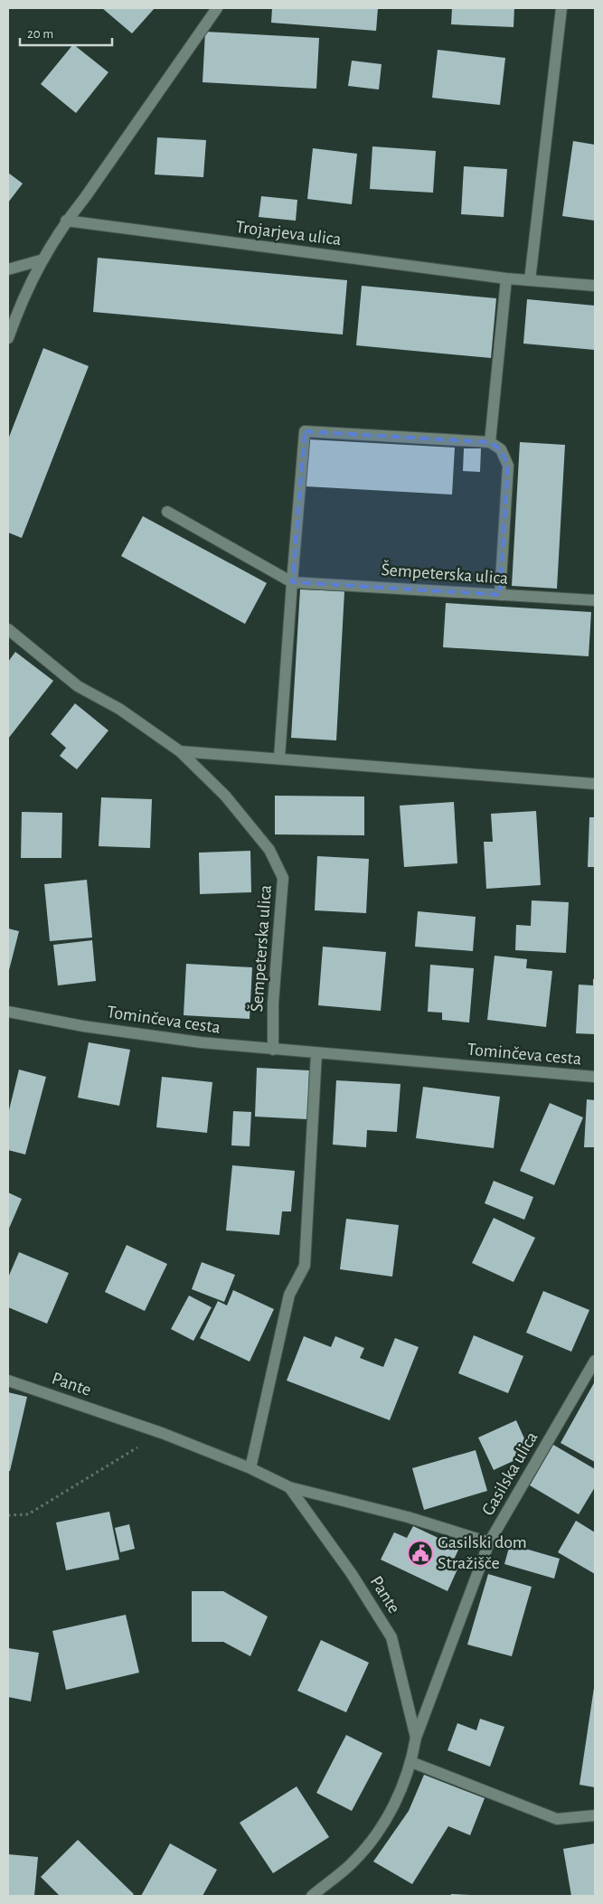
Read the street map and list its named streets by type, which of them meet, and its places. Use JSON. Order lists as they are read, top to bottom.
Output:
{
  "streets": {
    "street": [
      "Trojarjeva ulica",
      "Šempeterska ulica",
      "Tominčeva cesta",
      "Pante",
      "Gasilska ulica"
    ]
  },
  "crossings": [
    ["Šempeterska ulica", "Tominčeva cesta"],
    ["Pante", "Gasilska ulica"]
  ],
  "places": {
    "public building": ["Gasilski dom Stražišče"]
  },
  "scale_bar": "20 m"
}
